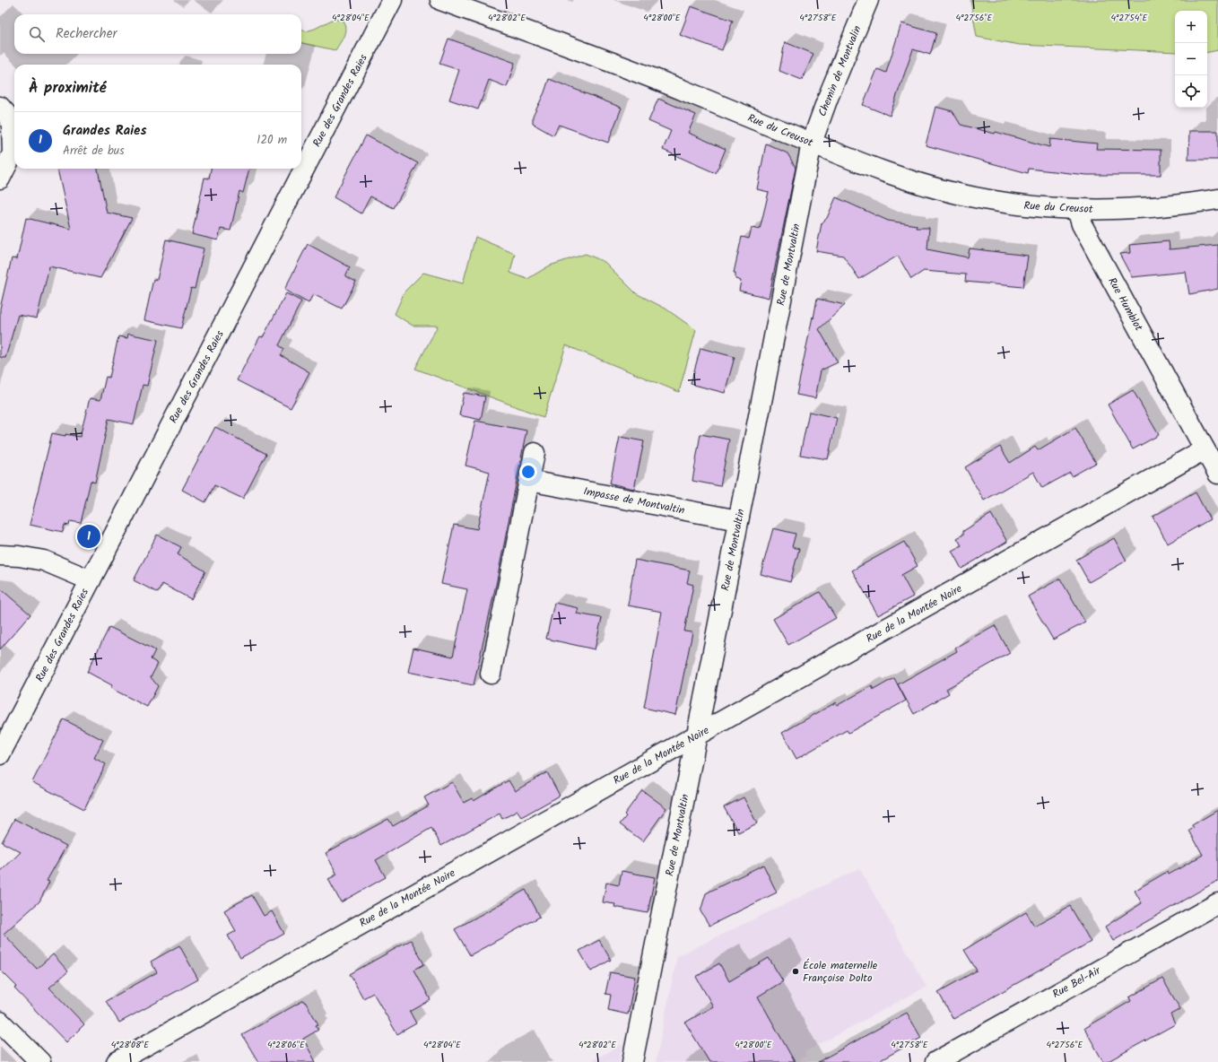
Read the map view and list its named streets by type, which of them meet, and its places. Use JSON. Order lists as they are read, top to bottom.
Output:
{
  "streets": {
    "street": [
      "Chemin de Montvalin",
      "Rue des Grandes Raies",
      "Rue du Creusot",
      "Rue de Montvaltin",
      "Rue Humblot",
      "Impasse de Montvaltin",
      "Rue de la Montée Noire",
      "Rue Bel-Air"
    ]
  },
  "crossings": [
    ["Chemin de Montvalin", "Rue du Creusot"],
    ["Chemin de Montvalin", "Rue de Montvaltin"],
    ["Rue du Creusot", "Rue de Montvaltin"],
    ["Rue du Creusot", "Rue Humblot"],
    ["Rue de Montvaltin", "Impasse de Montvaltin"],
    ["Rue de Montvaltin", "Rue de la Montée Noire"],
    ["Rue Humblot", "Rue de la Montée Noire"]
  ],
  "places": ["École maternelle Françoise Dolto"],
  "page": {
    "map_buttons": ["+", "−"],
    "search": "Rechercher",
    "heading": "À proximité",
    "list": [
      {
        "mark": "1",
        "name": "Grandes Raies",
        "note": "Arrêt de bus",
        "value": "120 m"
      }
    ],
    "pins": "1"
  },
  "coordinates": [
    "4°28'04\"E",
    "4°28'02\"E",
    "4°28'00\"E",
    "4°27'58\"E",
    "4°27'56\"E",
    "4°27'54\"E",
    "4°28'08\"E",
    "4°28'06\"E"
  ]
}
